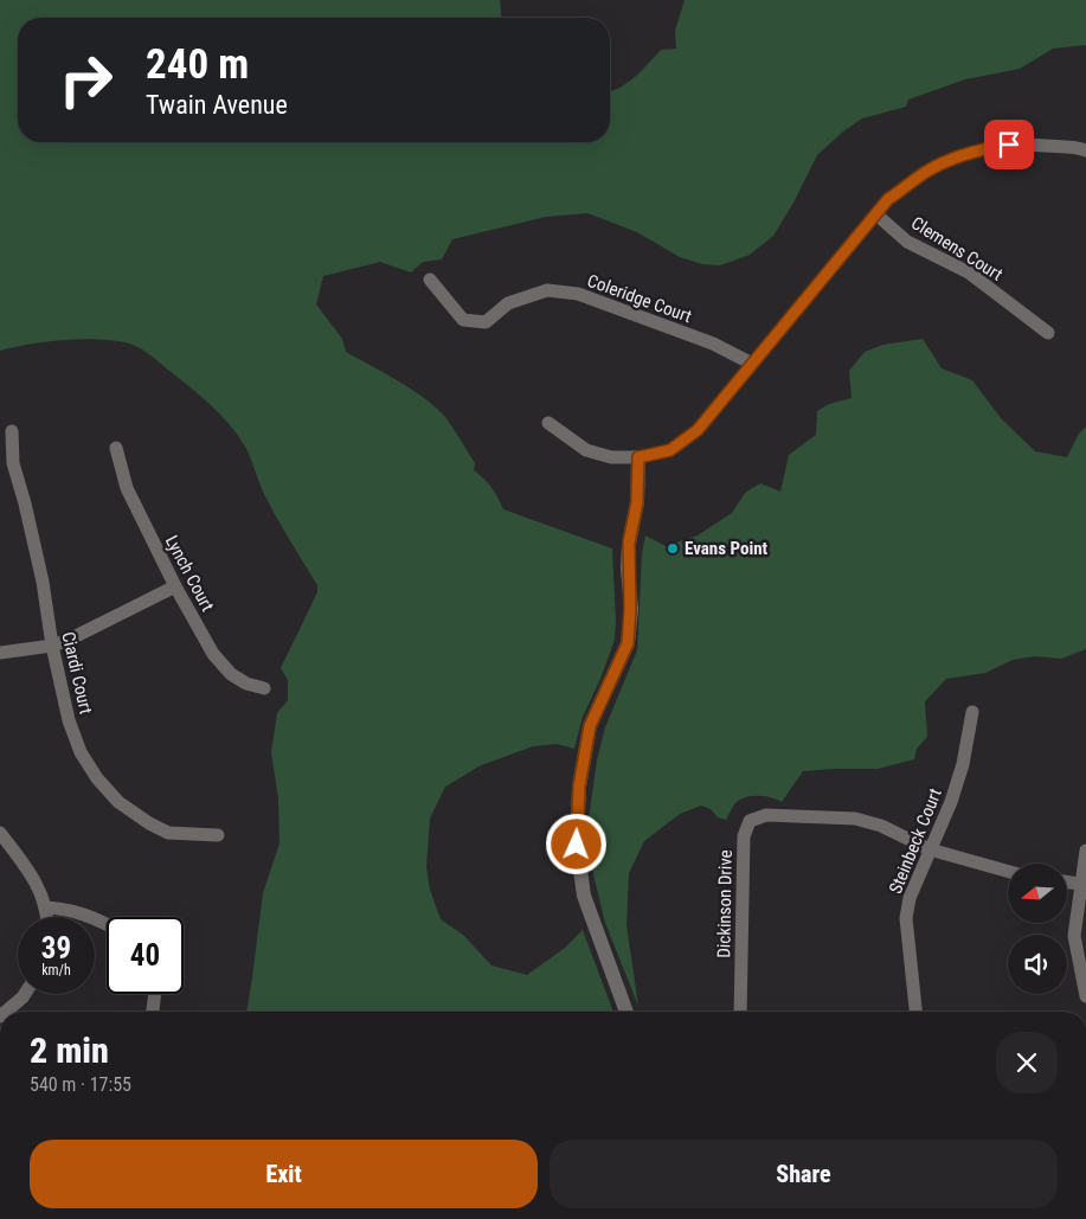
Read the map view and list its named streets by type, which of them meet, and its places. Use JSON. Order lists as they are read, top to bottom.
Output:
{
  "streets": {
    "street": [
      "Clemens Court",
      "Coleridge Court",
      "Lynch Court",
      "Ciardi Court",
      "Steinbeck Court",
      "Dickinson Drive"
    ]
  },
  "crossings": [
    ["Steinbeck Court", "Dickinson Drive"]
  ],
  "places": ["Evans Point"],
  "north": "left",
  "page": {
    "turn": ["240 m", "Twain Avenue"],
    "speed": "39 km/h",
    "limit": "40",
    "heading": ["2 min", "540 m · 17:55"],
    "buttons": ["Exit", "Share"]
  }
}
